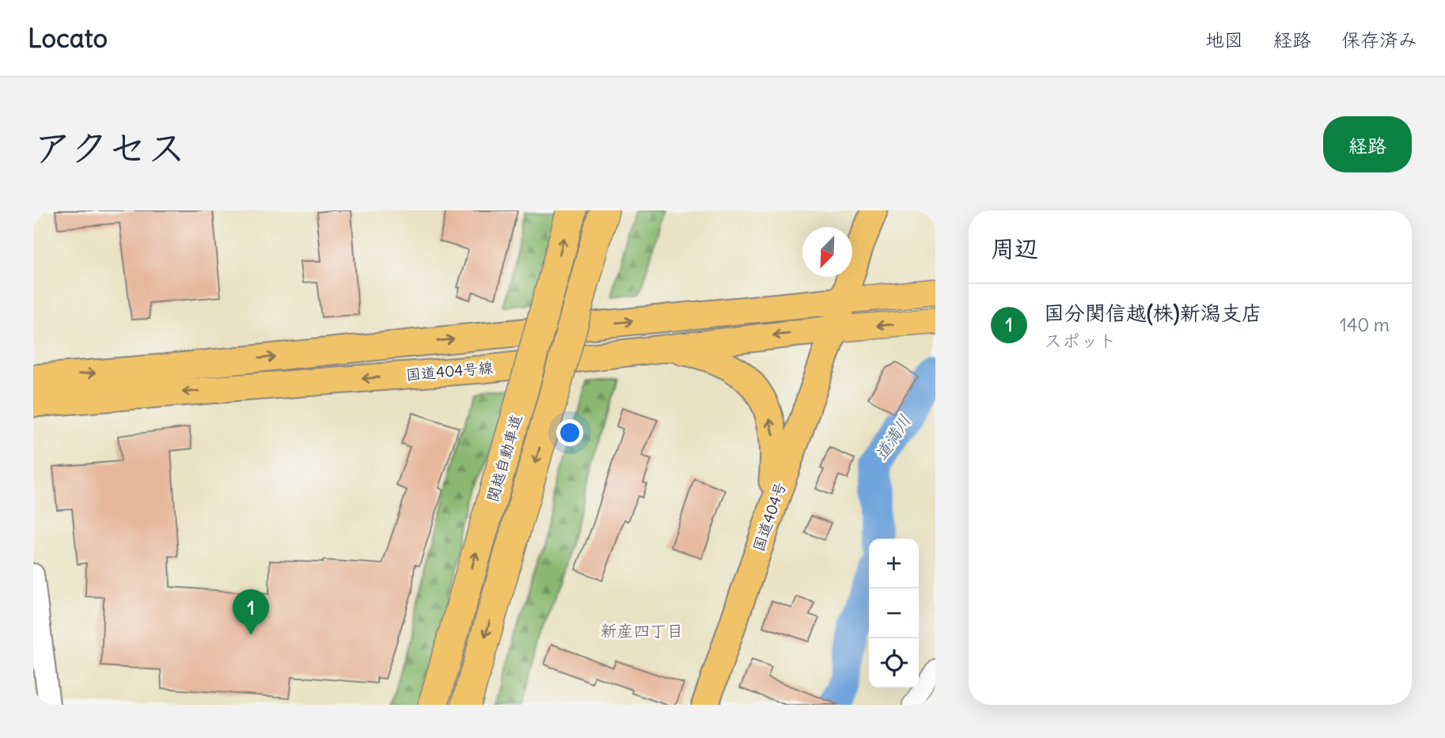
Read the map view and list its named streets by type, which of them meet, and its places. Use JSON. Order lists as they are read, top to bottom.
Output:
{
  "streets": {
    "highway": ["国道404号線", "関越自動車道", "国道404号"]
  },
  "crossings": [
    ["国道404号線", "国道404号"]
  ],
  "districts": ["新産四丁目"],
  "water": ["道満川"],
  "north": "bottom left",
  "page": {
    "header": "Locato",
    "nav": ["地図", "経路", "保存済み"],
    "title": "アクセス",
    "buttons": "経路",
    "heading": "周辺",
    "list": [
      {
        "mark": "1",
        "name": "国分関信越(株)新潟支店",
        "note": "スポット",
        "value": "140 m"
      }
    ],
    "map_buttons": ["+", "−"],
    "pins": "1"
  }
}
